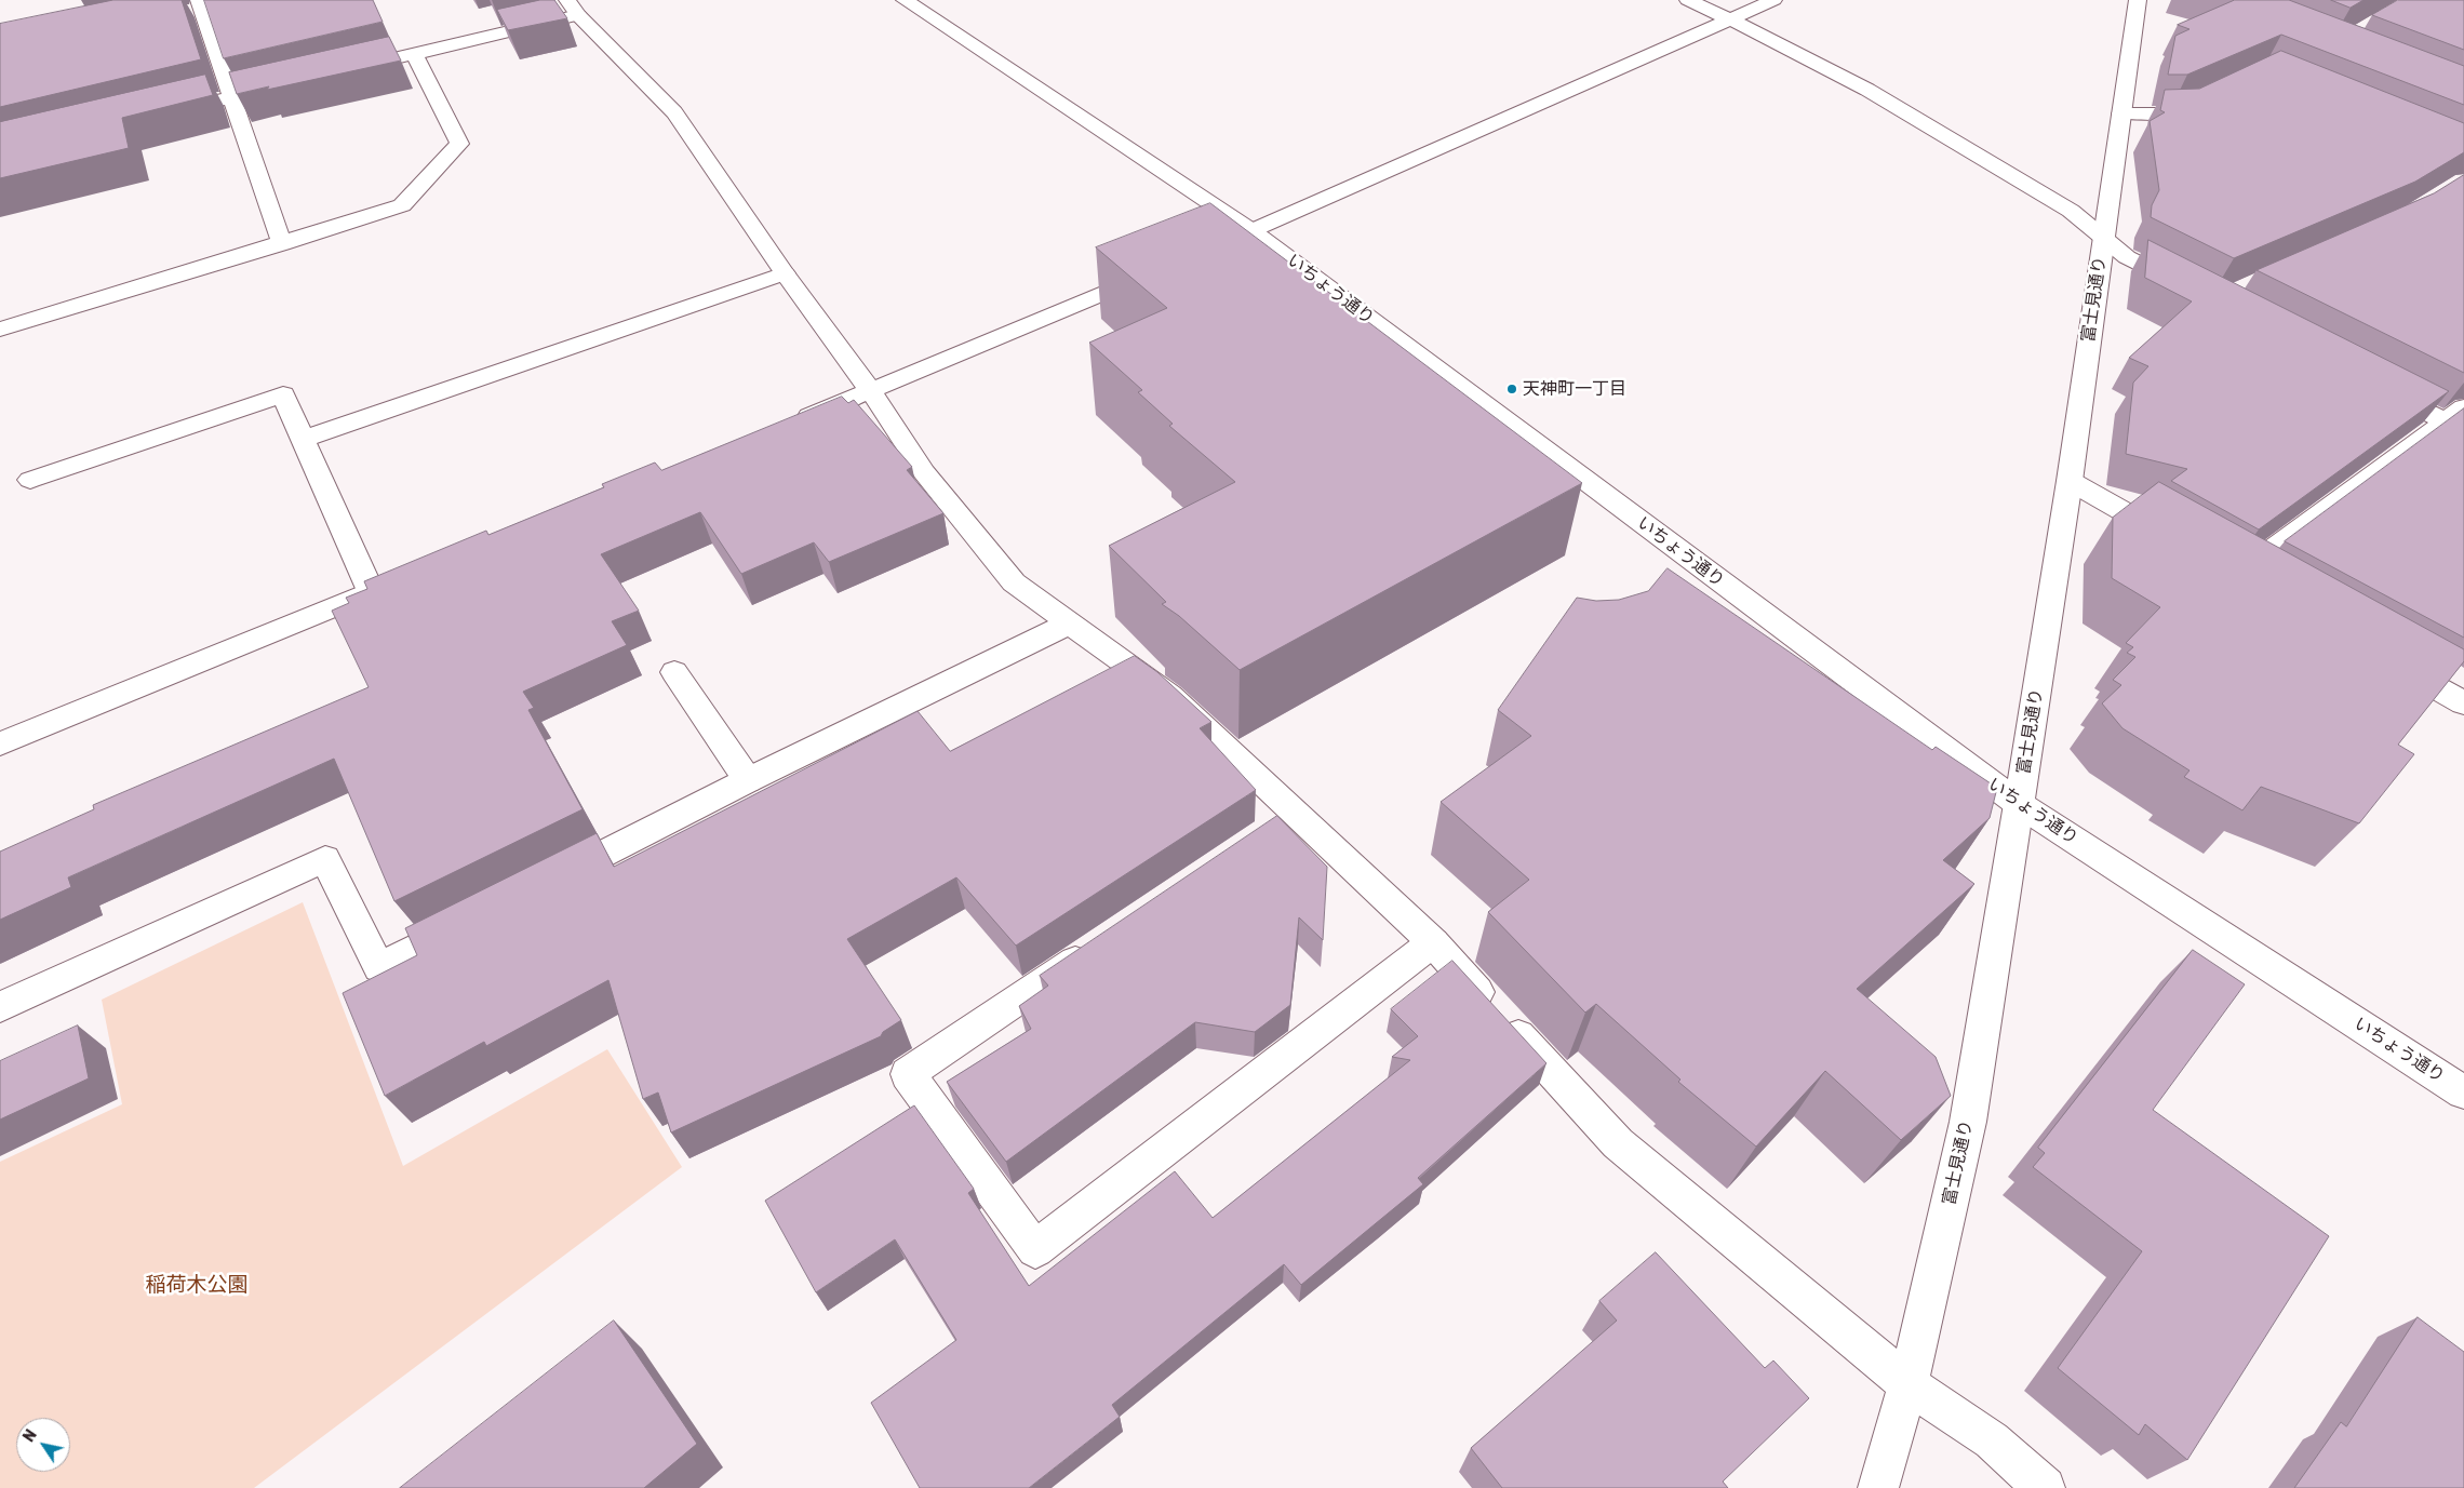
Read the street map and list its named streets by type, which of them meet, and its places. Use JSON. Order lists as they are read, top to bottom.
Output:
{
  "streets": {
    "street": ["いちょう通り", "富士見通り"]
  },
  "crossings": [
    ["いちょう通り", "富士見通り"]
  ],
  "parks": ["稲荷木公園"],
  "places": ["天神町一丁目"],
  "north": "top left"
}
